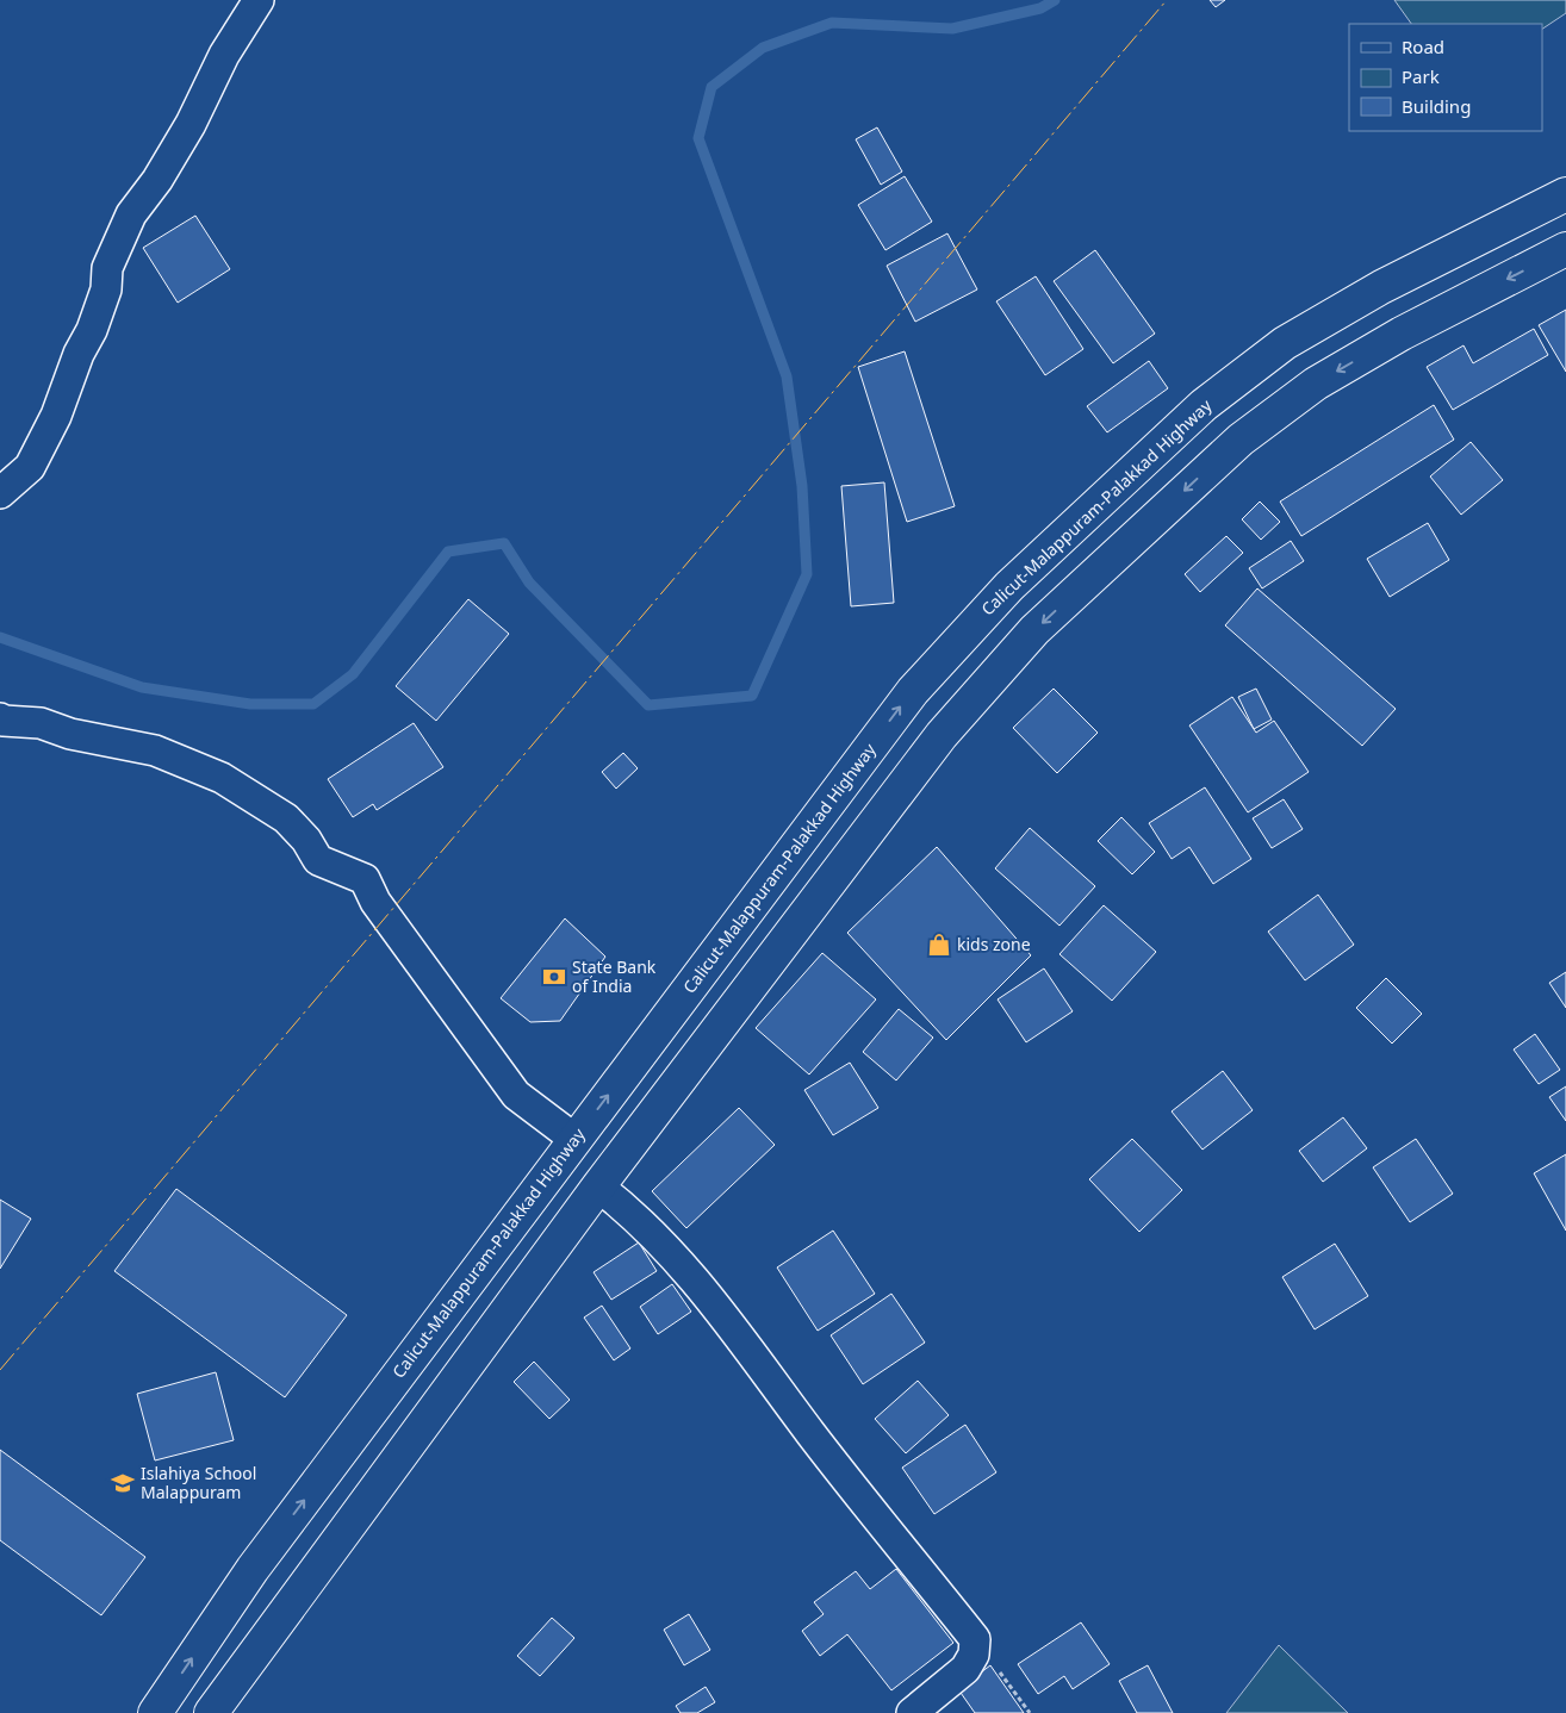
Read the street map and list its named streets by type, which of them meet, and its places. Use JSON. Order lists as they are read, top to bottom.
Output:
{
  "streets": {
    "highway": ["Calicut-Malappuram-Palakkad Highway"]
  },
  "places": {
    "shop": ["kids zone"],
    "bank": ["State Bank of India"],
    "school or university": ["Islahiya School Malappuram"]
  },
  "legend": ["Road", "Park", "Building"]
}
